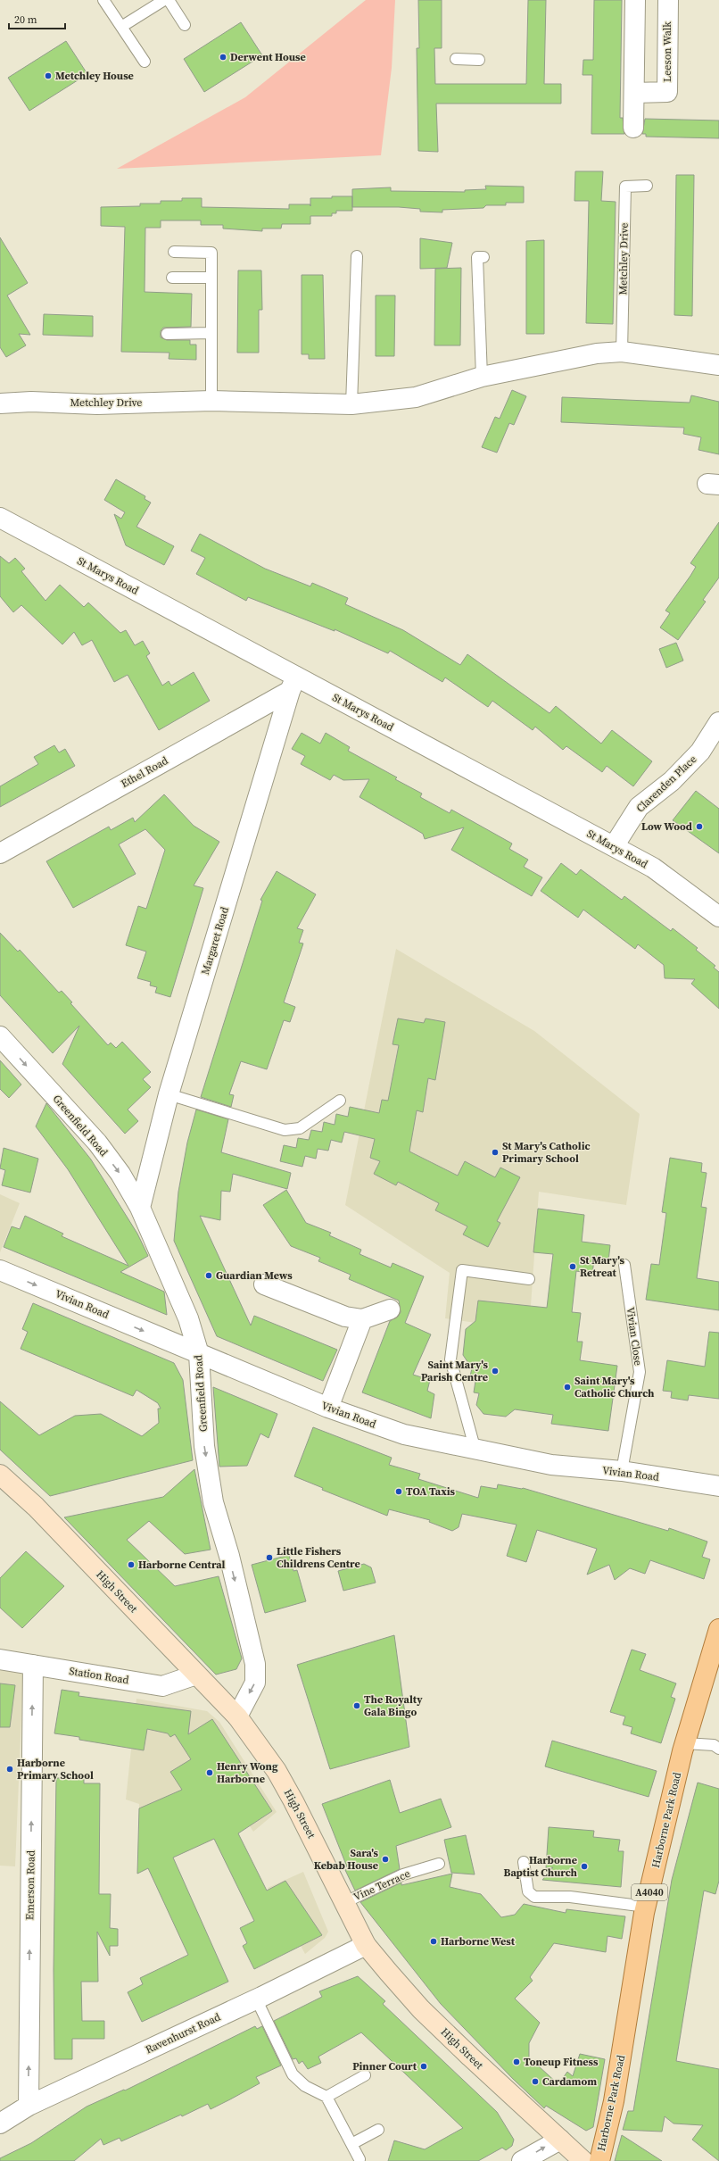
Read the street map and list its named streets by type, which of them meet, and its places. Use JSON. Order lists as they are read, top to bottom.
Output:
{
  "streets": {
    "main road": ["High Street", "Harborne Park Road", "A4040"],
    "street": [
      "Leeson Walk",
      "Metchley Drive",
      "St Marys Road",
      "Ethel Road",
      "Clarenden Place",
      "Margaret Road",
      "Greenfield Road",
      "Vivian Road",
      "Station Road",
      "Emerson Road",
      "Ravenhurst Road"
    ],
    "lane": ["Vivian Close", "Vine Terrace"]
  },
  "crossings": [
    ["St Marys Road", "Ethel Road"],
    ["St Marys Road", "Clarenden Place"],
    ["St Marys Road", "Margaret Road"],
    ["Ethel Road", "Margaret Road"],
    ["Margaret Road", "Greenfield Road"],
    ["Greenfield Road", "Vivian Road"],
    ["Greenfield Road", "High Street"],
    ["Vivian Road", "Vivian Close"],
    ["High Street", "Station Road"],
    ["High Street", "Vine Terrace"],
    ["High Street", "Ravenhurst Road"],
    ["Station Road", "Emerson Road"],
    ["Emerson Road", "Ravenhurst Road"]
  ],
  "one_way": ["Greenfield Road", "Emerson Road"],
  "places": [
    "Derwent House",
    "Metchley House",
    "Low Wood",
    "St Mary's Catholic Primary School",
    "St Mary's Retreat",
    "Guardian Mews",
    "Saint Mary's Parish Centre",
    "Saint Mary's Catholic Church",
    "TOA Taxis",
    "Little Fishers Childrens Centre",
    "Harborne Central",
    "The Royalty Gala Bingo",
    "Harborne Primary School",
    "Henry Wong Harborne",
    "Sara's Kebab House",
    "Harborne Baptist Church",
    "Harborne West",
    "Toneup Fitness",
    "Pinner Court",
    "Cardamom"
  ],
  "scale_bar": "20 m"
}
